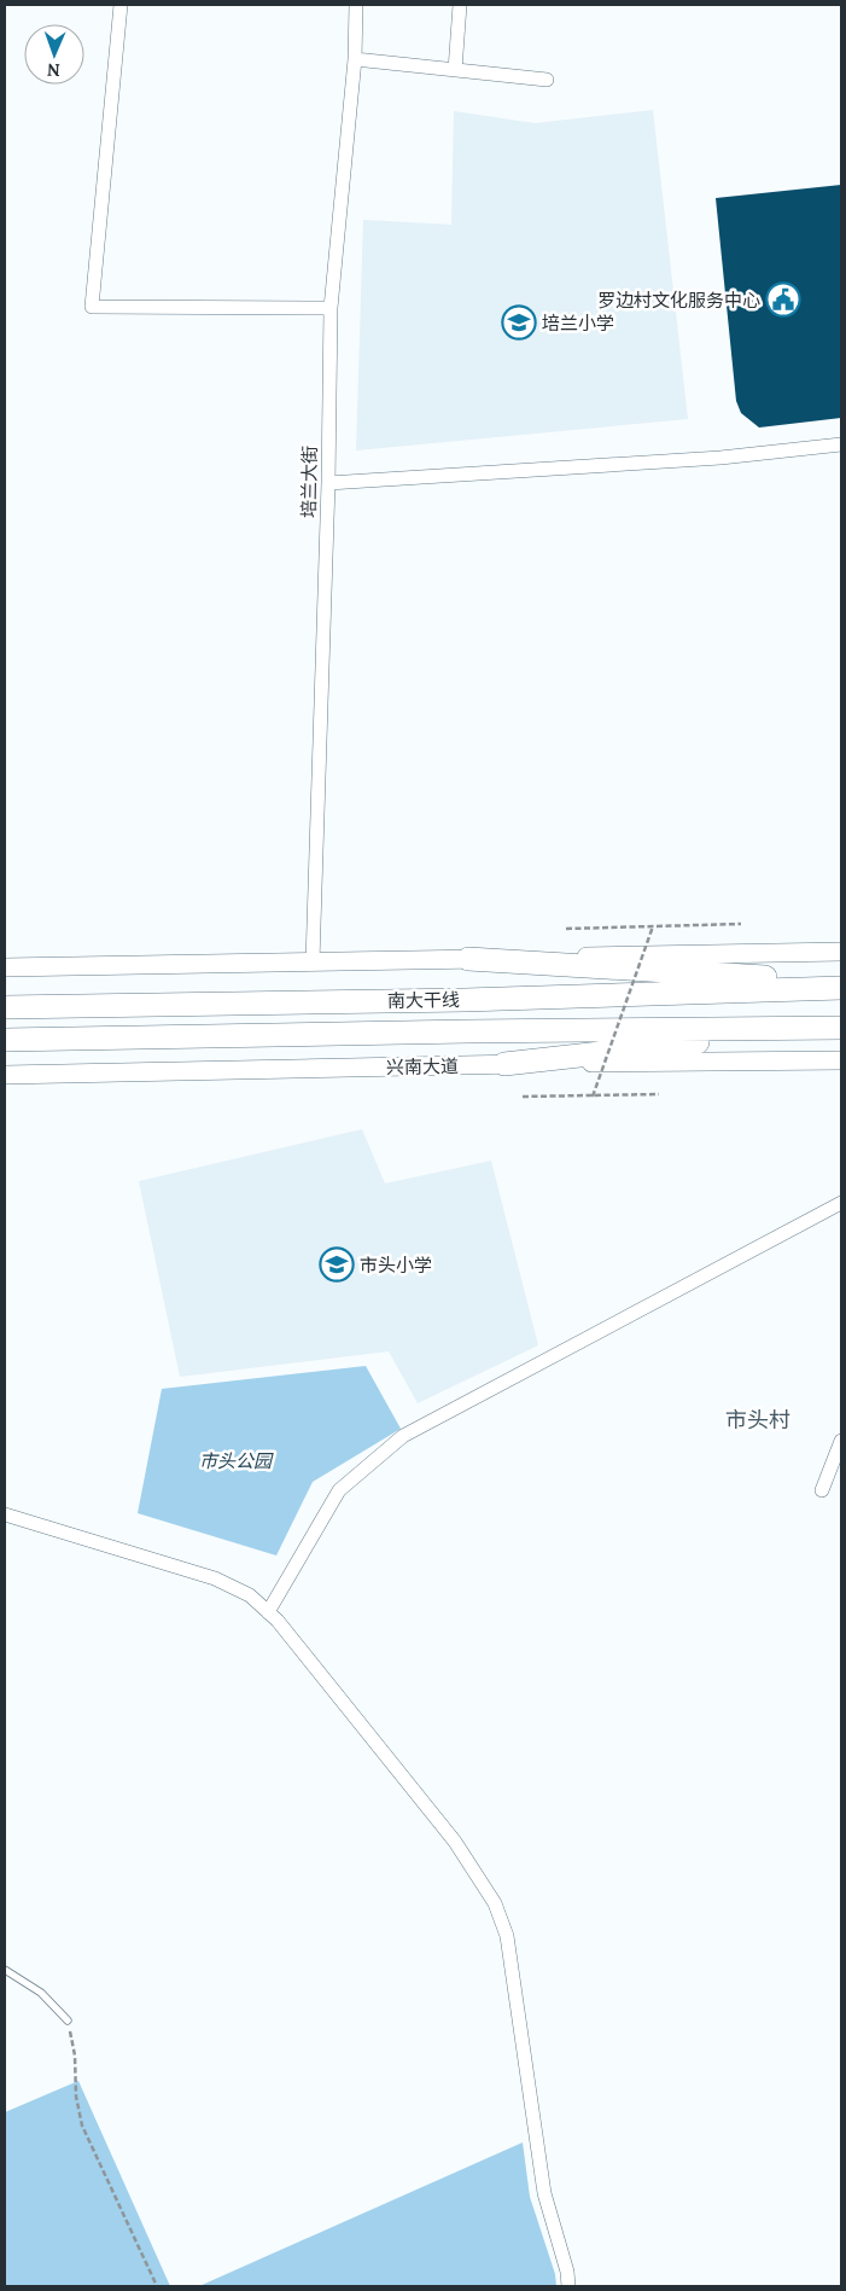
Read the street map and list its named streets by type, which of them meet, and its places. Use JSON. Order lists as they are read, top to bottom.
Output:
{
  "streets": {
    "highway": ["南大干线"],
    "main road": ["兴南大道"],
    "street": ["培兰大街"]
  },
  "districts": ["市头村"],
  "parks": ["市头公园"],
  "places": {
    "public building": ["罗边村文化服务中心"],
    "school or university": ["培兰小学", "市头小学"]
  },
  "north": "bottom"
}
